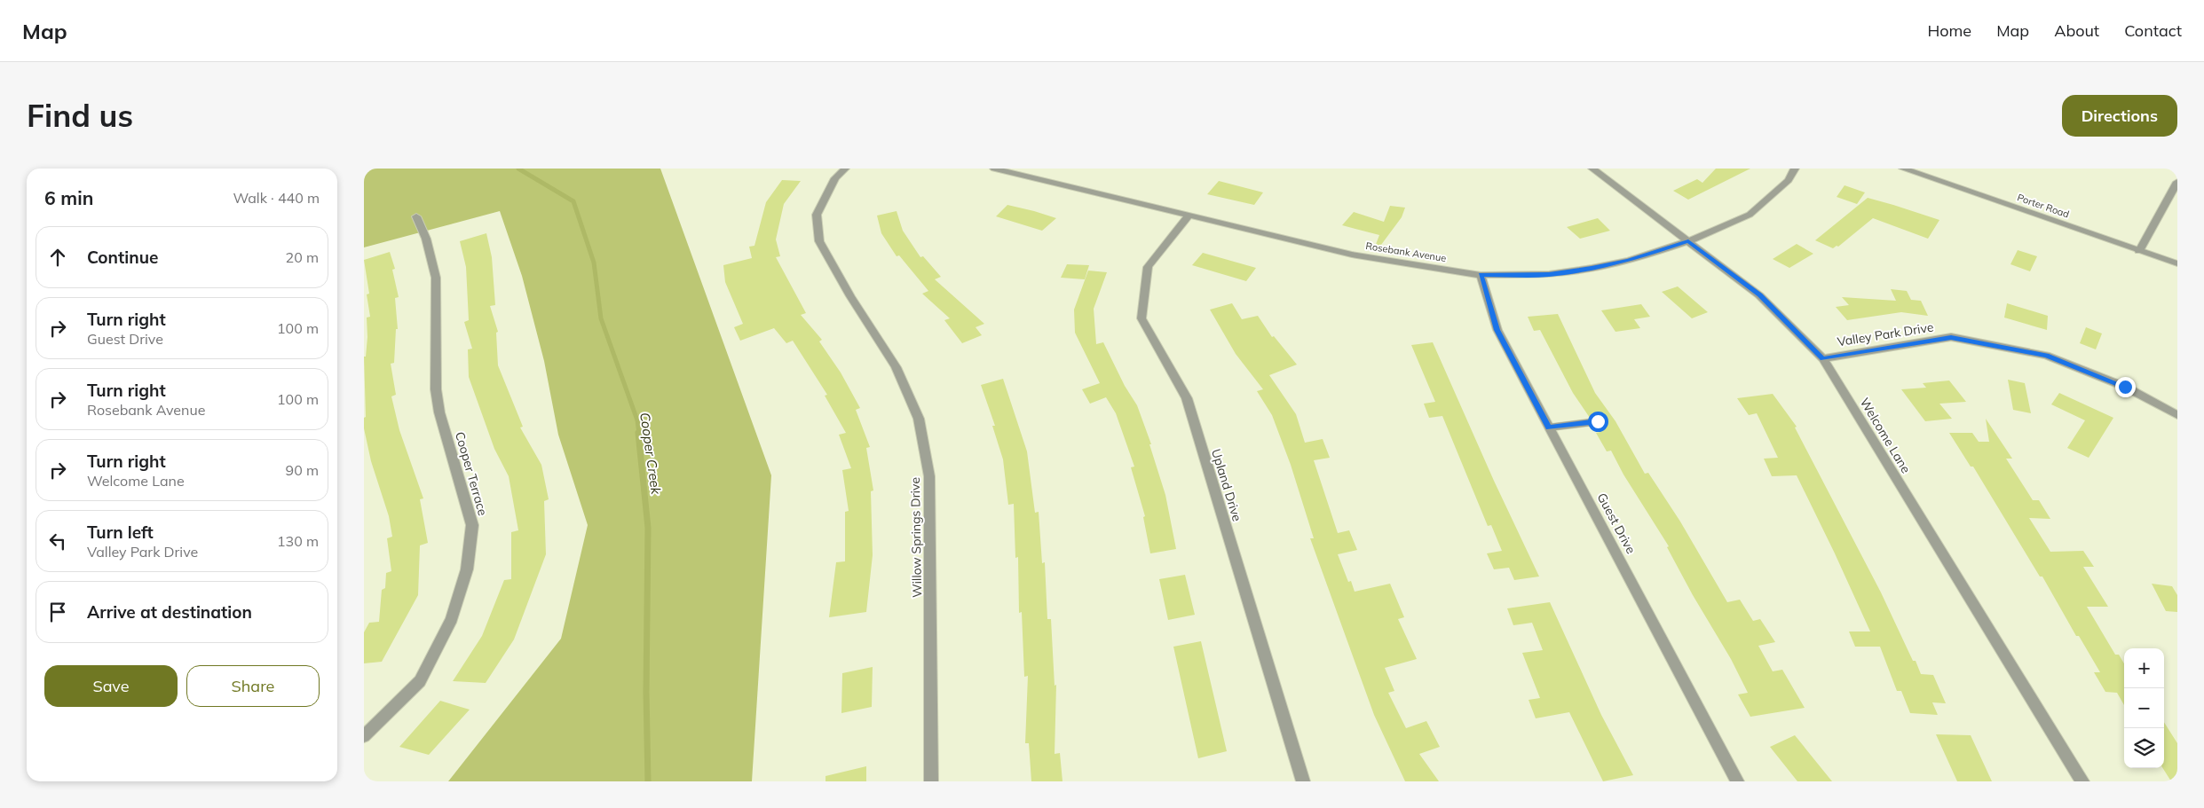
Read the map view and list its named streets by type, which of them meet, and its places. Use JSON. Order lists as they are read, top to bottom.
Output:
{
  "streets": {
    "street": [
      "Porter Road",
      "Rosebank Avenue",
      "Valley Park Drive",
      "Welcome Lane",
      "Cooper Terrace",
      "Upland Drive",
      "Guest Drive",
      "Willow Springs Drive"
    ]
  },
  "crossings": [
    ["Rosebank Avenue", "Welcome Lane"],
    ["Rosebank Avenue", "Upland Drive"],
    ["Rosebank Avenue", "Guest Drive"],
    ["Valley Park Drive", "Welcome Lane"]
  ],
  "water": ["Cooper Creek"],
  "page": {
    "header": "Map",
    "nav": [
      "Home",
      "Map",
      "About",
      "Contact"
    ],
    "buttons": [
      "Directions",
      ["Save", "Share"]
    ],
    "title": "Find us",
    "heading": ["6 min", "Walk · 440 m"],
    "list": [
      ["Continue", "20 m"],
      ["Turn right", "Guest Drive", "100 m"],
      ["Turn right", "Rosebank Avenue", "100 m"],
      ["Turn right", "Welcome Lane", "90 m"],
      ["Turn left", "Valley Park Drive", "130 m"],
      "Arrive at destination"
    ],
    "map_buttons": ["+", "−"]
  }
}
